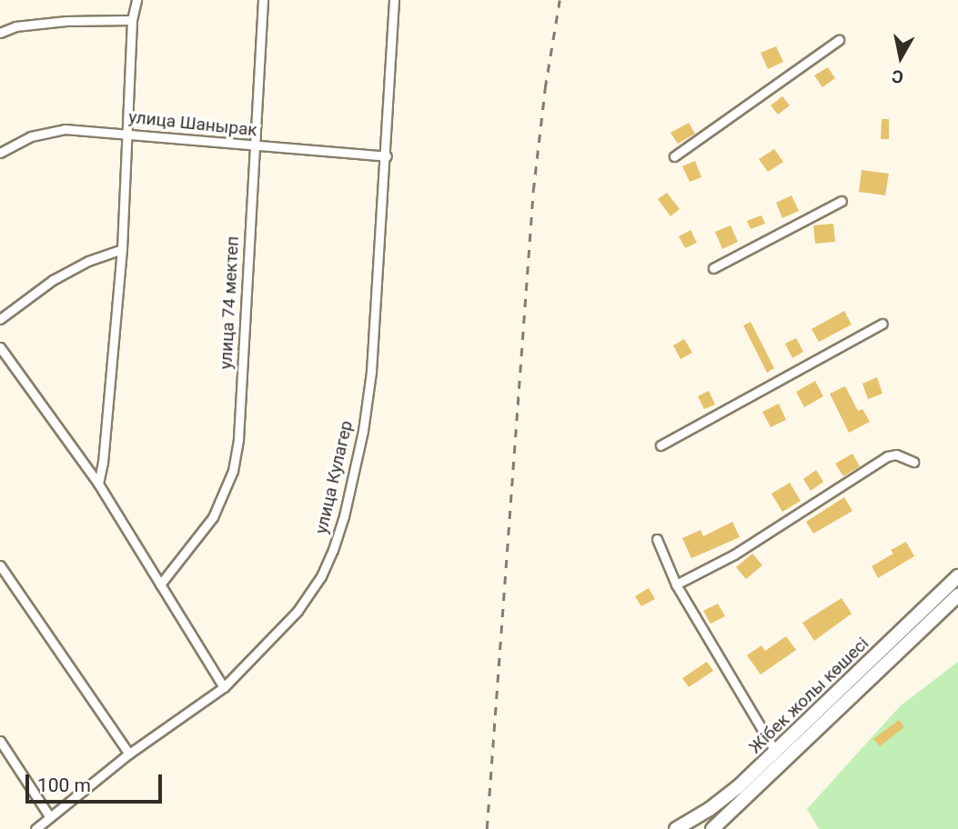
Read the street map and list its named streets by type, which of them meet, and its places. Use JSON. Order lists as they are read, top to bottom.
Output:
{
  "streets": {
    "main road": ["Жібек жолы көшесі"],
    "street": ["улица Шанырак", "улица 74 мектеп", "улица Кулагер"]
  },
  "crossings": [
    ["улица Шанырак", "улица 74 мектеп"],
    ["улица Шанырак", "улица Кулагер"]
  ],
  "scale_bar": "100 m",
  "north": "bottom"
}
